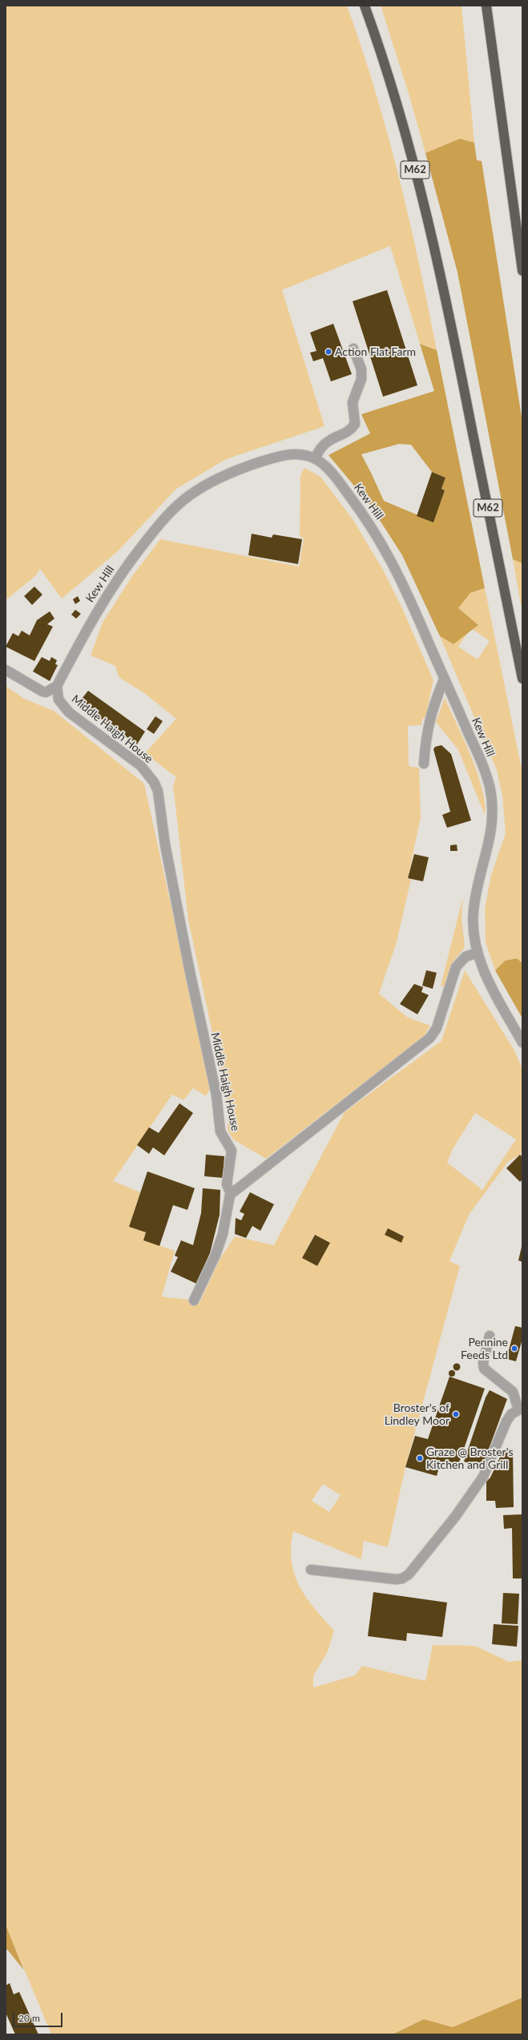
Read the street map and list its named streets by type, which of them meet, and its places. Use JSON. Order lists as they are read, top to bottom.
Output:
{
  "streets": {
    "highway": ["M62"],
    "street": ["Kew Hill", "Middle Haigh House"]
  },
  "crossings": [
    ["Kew Hill", "Middle Haigh House"]
  ],
  "places": [
    "Action Flat Farm",
    "Pennine Feeds Ltd",
    "Broster's of Lindley Moor",
    "Graze @ Broster's Kitchen and Grill"
  ],
  "scale_bar": "20 m"
}
